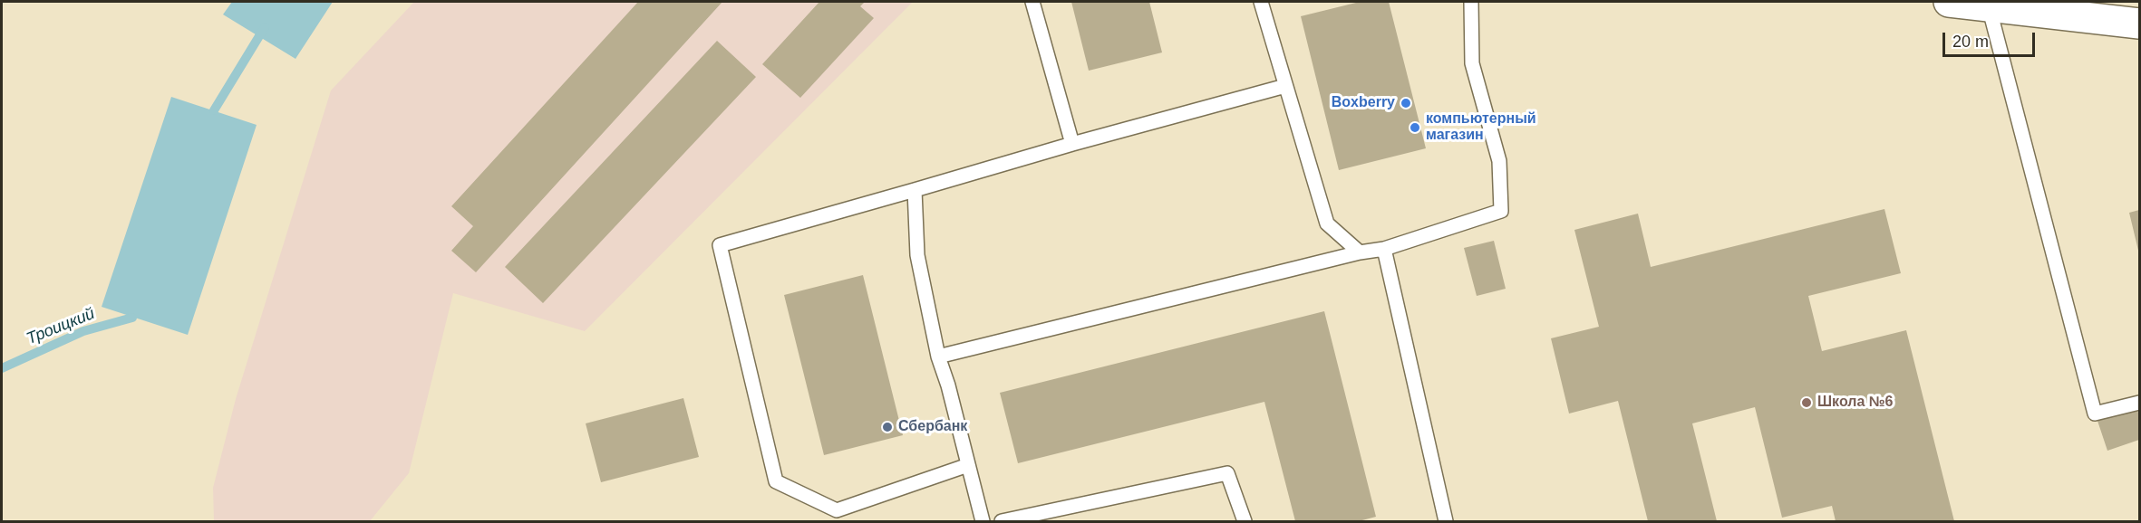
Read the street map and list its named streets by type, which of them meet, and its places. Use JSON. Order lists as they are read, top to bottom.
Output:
{
  "water": ["Троицкий"],
  "places": [
    "Boxberry",
    "компьютерный магазин",
    "Школа №6",
    "Сбербанк"
  ],
  "scale_bar": "20 m"
}
